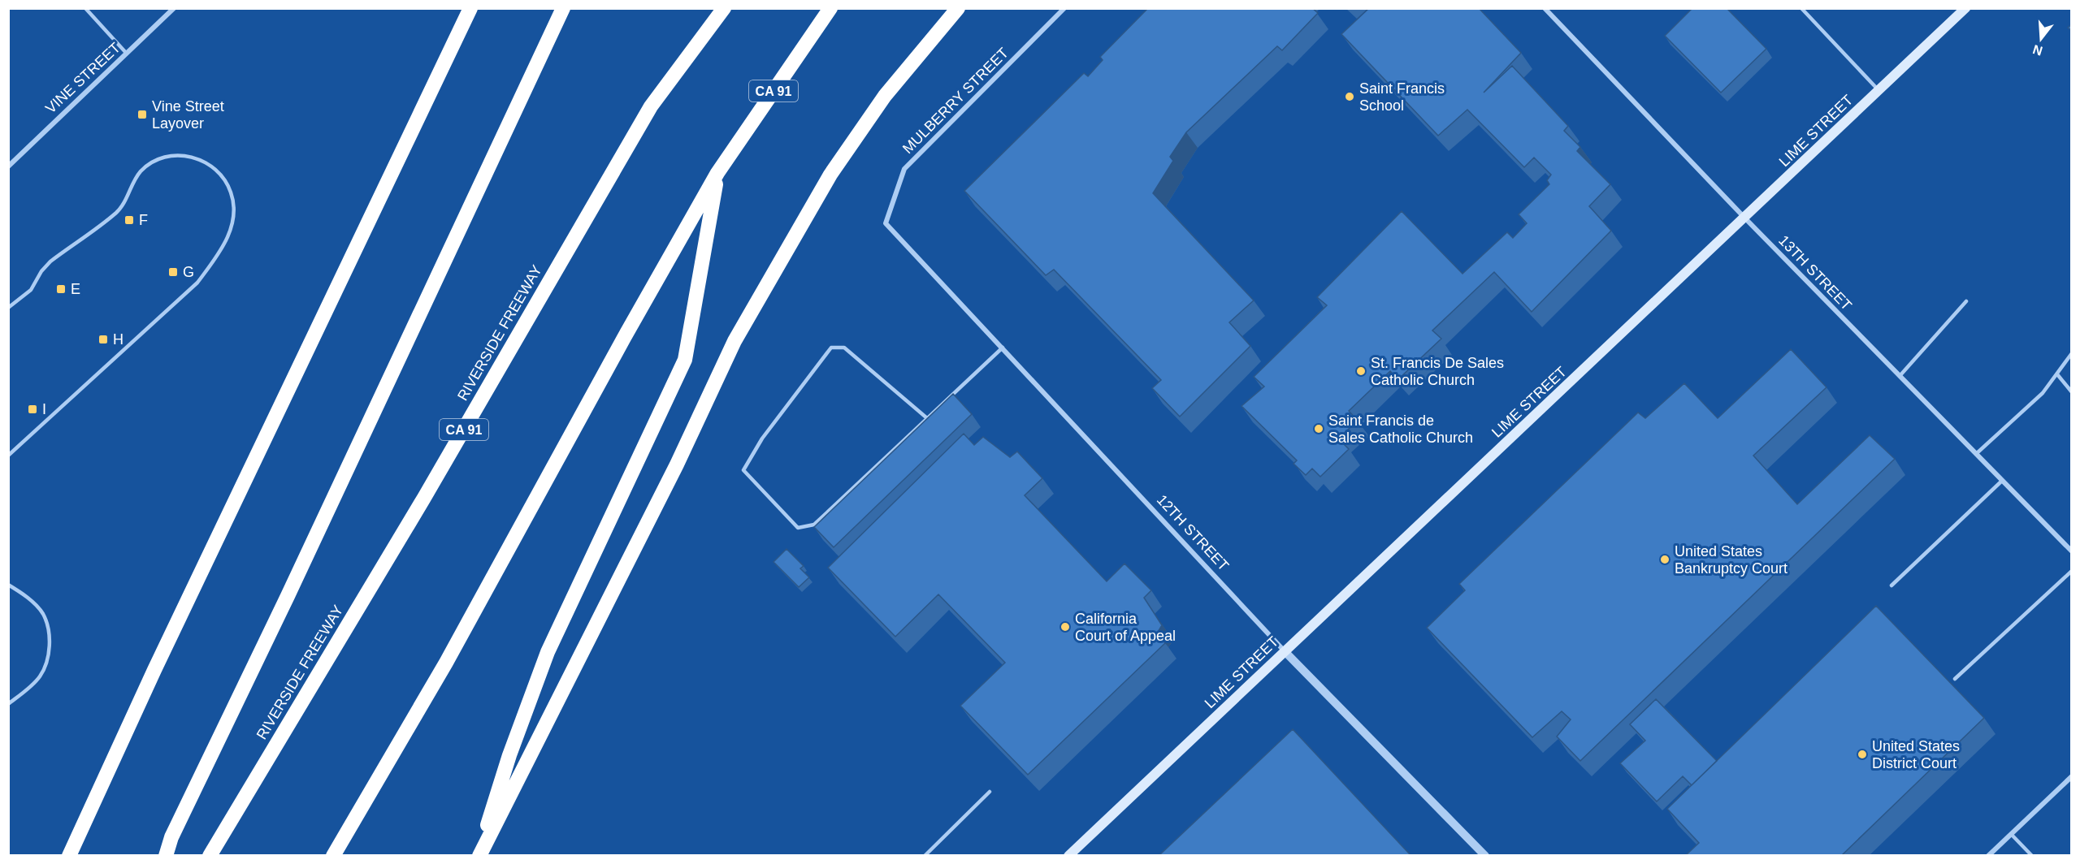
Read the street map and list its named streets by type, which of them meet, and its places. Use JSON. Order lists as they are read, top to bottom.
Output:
{
  "streets": {
    "highway": ["CA 91", "RIVERSIDE FREEWAY"],
    "main road": ["LIME STREET"],
    "street": [
      "VINE STREET",
      "MULBERRY STREET",
      "13TH STREET",
      "12TH STREET"
    ]
  },
  "crossings": [
    ["MULBERRY STREET", "12TH STREET"],
    ["LIME STREET", "13TH STREET"],
    ["LIME STREET", "12TH STREET"]
  ],
  "places": {
    "other": [
      "Saint Francis School",
      "St. Francis De Sales Catholic Church",
      "Saint Francis de Sales Catholic Church",
      "United States Bankruptcy Court",
      "California Court of Appeal",
      "United States District Court"
    ],
    "transit": [
      "Vine Street Layover",
      "F",
      "G",
      "E",
      "H",
      "I"
    ]
  },
  "north": "bottom"
}
